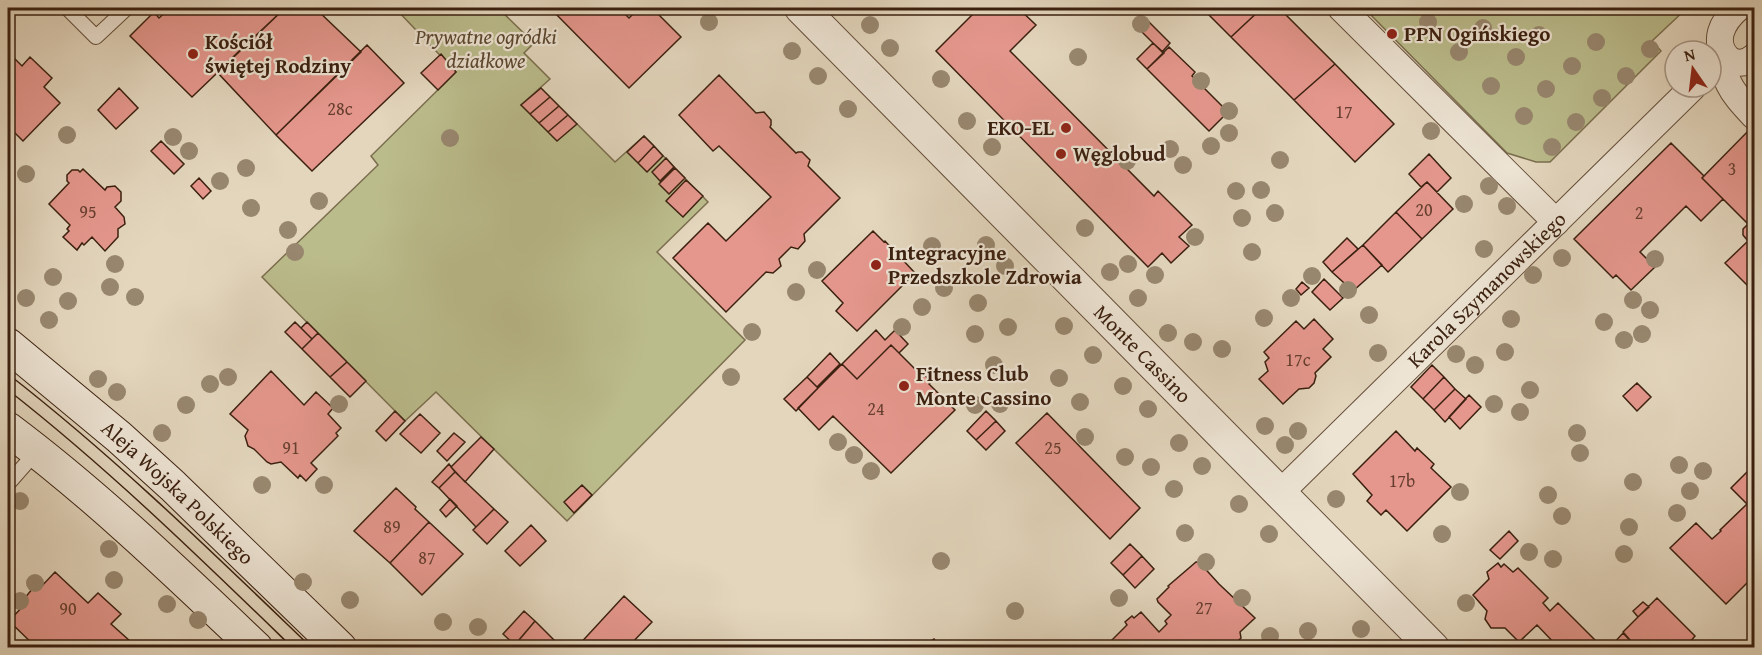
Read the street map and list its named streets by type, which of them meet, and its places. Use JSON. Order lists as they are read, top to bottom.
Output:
{
  "streets": {
    "main road": ["Aleja Wojska Polskiego"],
    "street": ["Karola Szymanowskiego", "Monte Cassino"]
  },
  "crossings": [
    ["Karola Szymanowskiego", "Monte Cassino"]
  ],
  "parks": ["Prywatne ogródki działkowe"],
  "places": [
    "PPN Ogińskiego",
    "Kościół świętej Rodziny",
    "EKO-EL",
    "Węglobud",
    "Integracyjne Przedszkole Zdrowia",
    "Fitness Club Monte Cassino"
  ],
  "house_numbers": [
    "28c",
    "17",
    "3",
    "20",
    "95",
    "2",
    "17c",
    "24",
    "91",
    "25",
    "17b",
    "89",
    "87",
    "27",
    "90"
  ],
  "north": "top"
}
